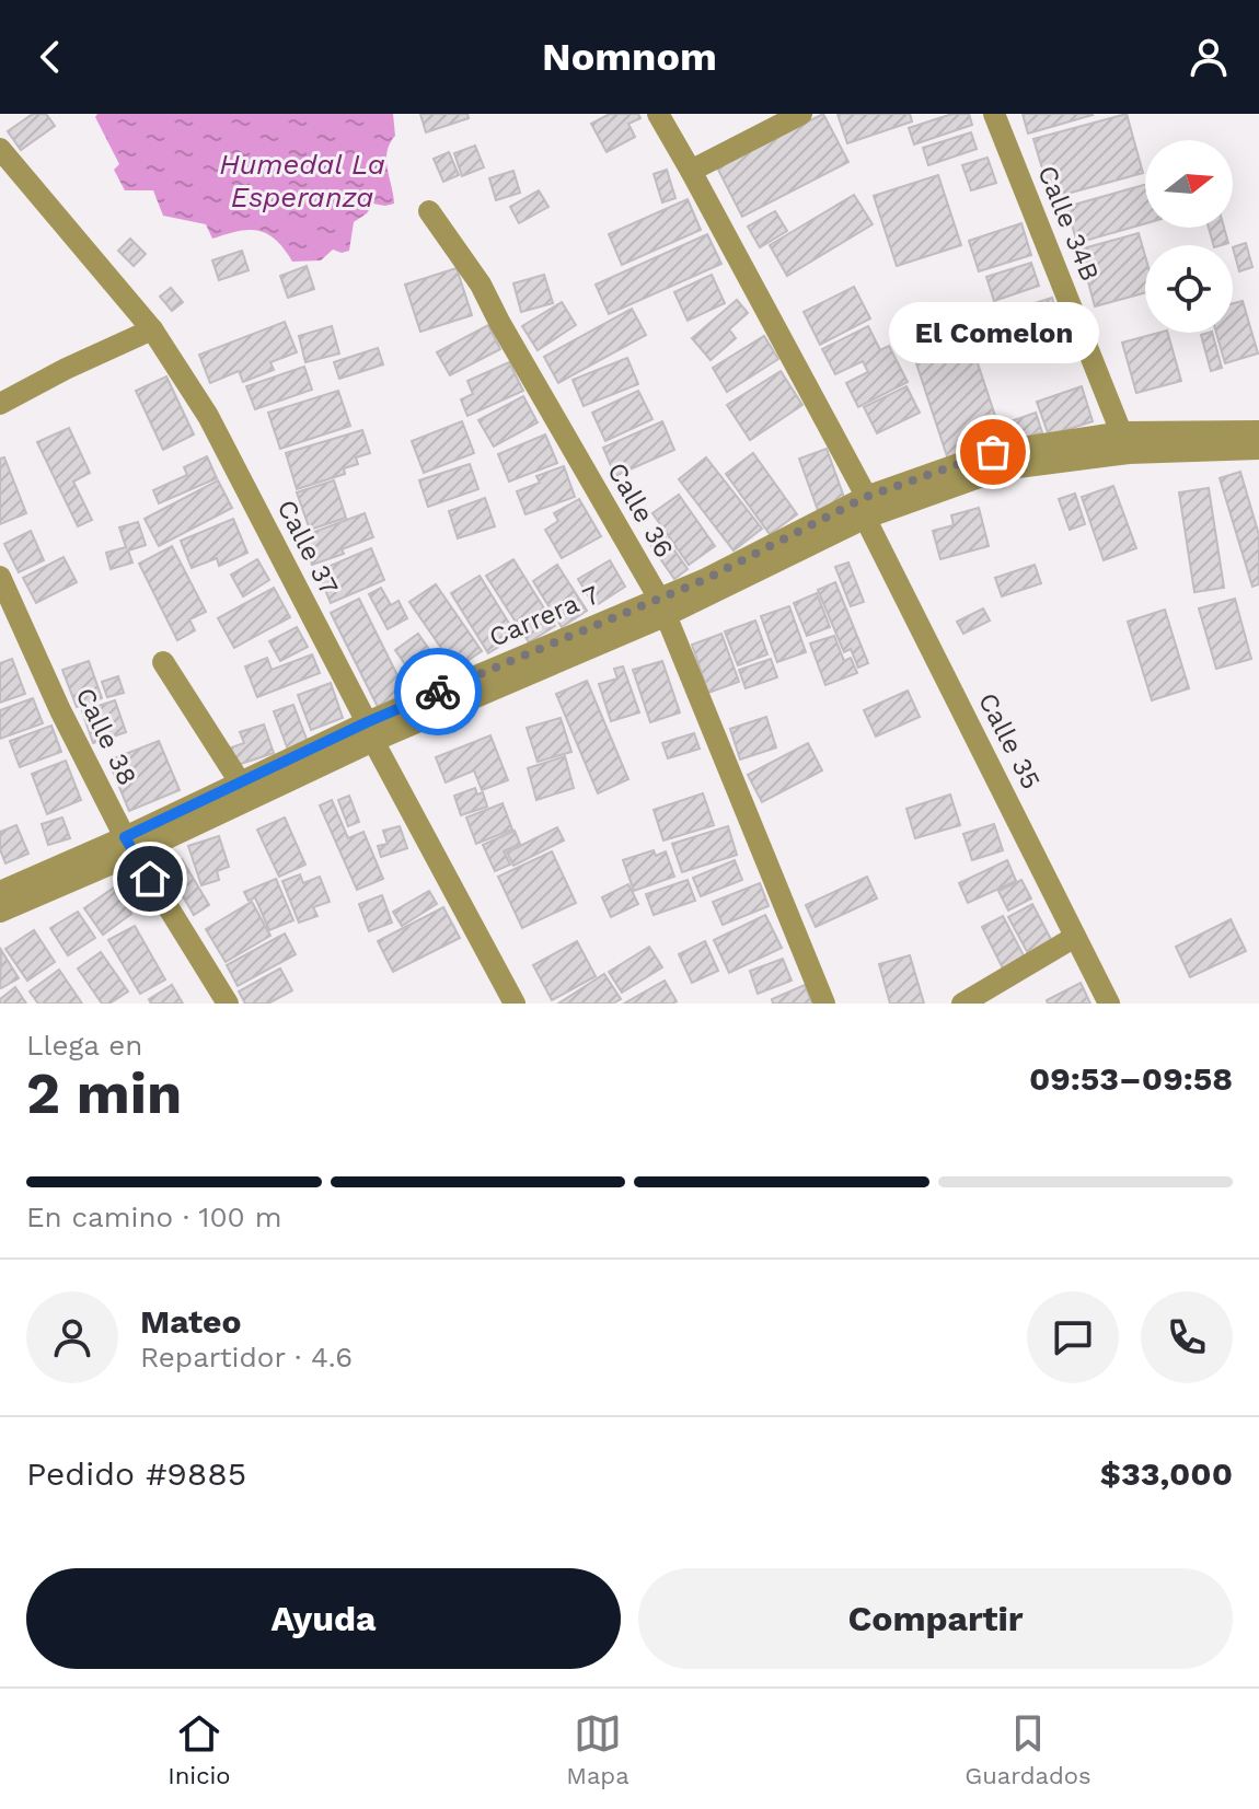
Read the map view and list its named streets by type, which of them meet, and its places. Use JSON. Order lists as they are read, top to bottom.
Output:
{
  "streets": {
    "street": [
      "Calle 34B",
      "Calle 36",
      "Calle 37",
      "Carrera 7",
      "Calle 38",
      "Calle 35"
    ]
  },
  "crossings": [
    ["Calle 34B", "Carrera 7"],
    ["Calle 36", "Carrera 7"],
    ["Calle 37", "Carrera 7"],
    ["Carrera 7", "Calle 38"],
    ["Carrera 7", "Calle 35"]
  ],
  "water": ["Humedal La Esperanza"],
  "places": ["El Comelon"],
  "north": "right",
  "page": {
    "header": "Nomnom",
    "bubble": "El Comelon",
    "heading": ["2 min", "Llega en", "09:53–09:58"],
    "panel": [
      "Mateo",
      "Repartidor · 4.6",
      "Pedido #9885",
      "$33,000"
    ],
    "bar": "En camino · 100 m",
    "buttons": ["Ayuda", "Compartir"],
    "tabs": ["Inicio", "Mapa", "Guardados"]
  }
}
